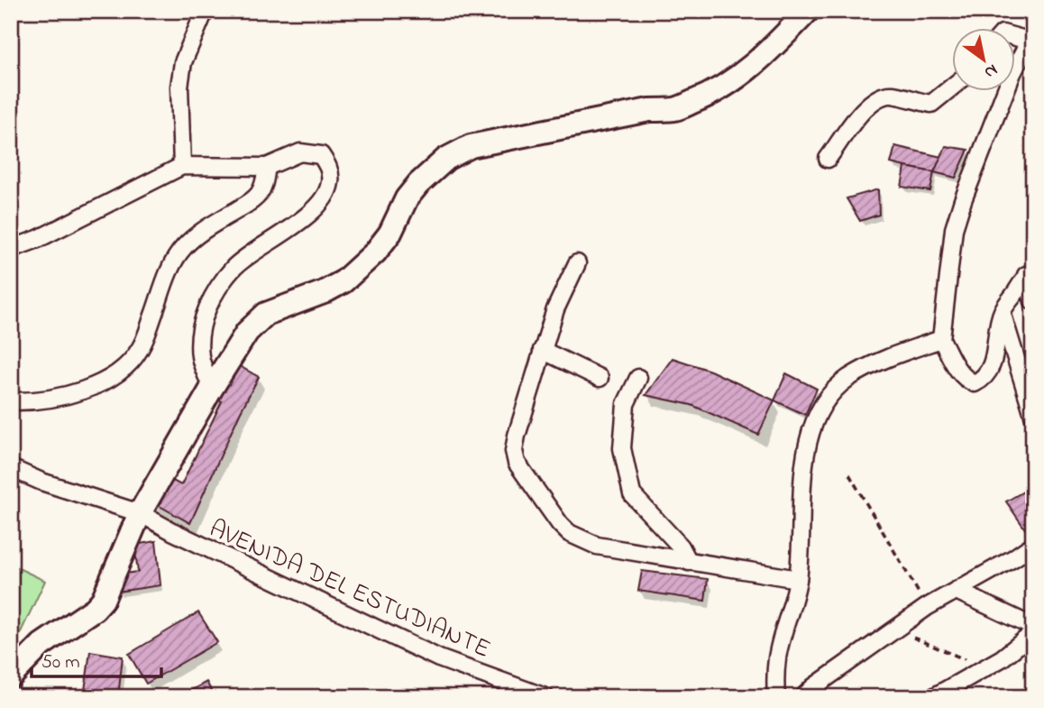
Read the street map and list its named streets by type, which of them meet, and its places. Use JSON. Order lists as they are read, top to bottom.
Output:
{
  "streets": {
    "street": ["AVENIDA DEL ESTUDIANTE"]
  },
  "scale_bar": "50 m",
  "north": "bottom right"
}
